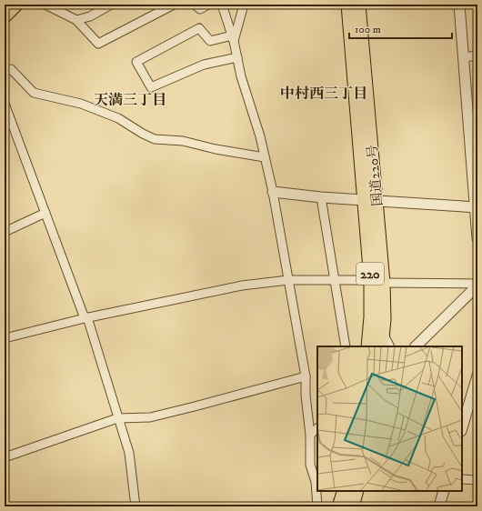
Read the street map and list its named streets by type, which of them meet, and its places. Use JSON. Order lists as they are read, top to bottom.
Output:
{
  "streets": {
    "highway": ["国道220号", "220"]
  },
  "districts": ["中村西三丁目", "天満三丁目"],
  "scale_bar": "100 m"
}
